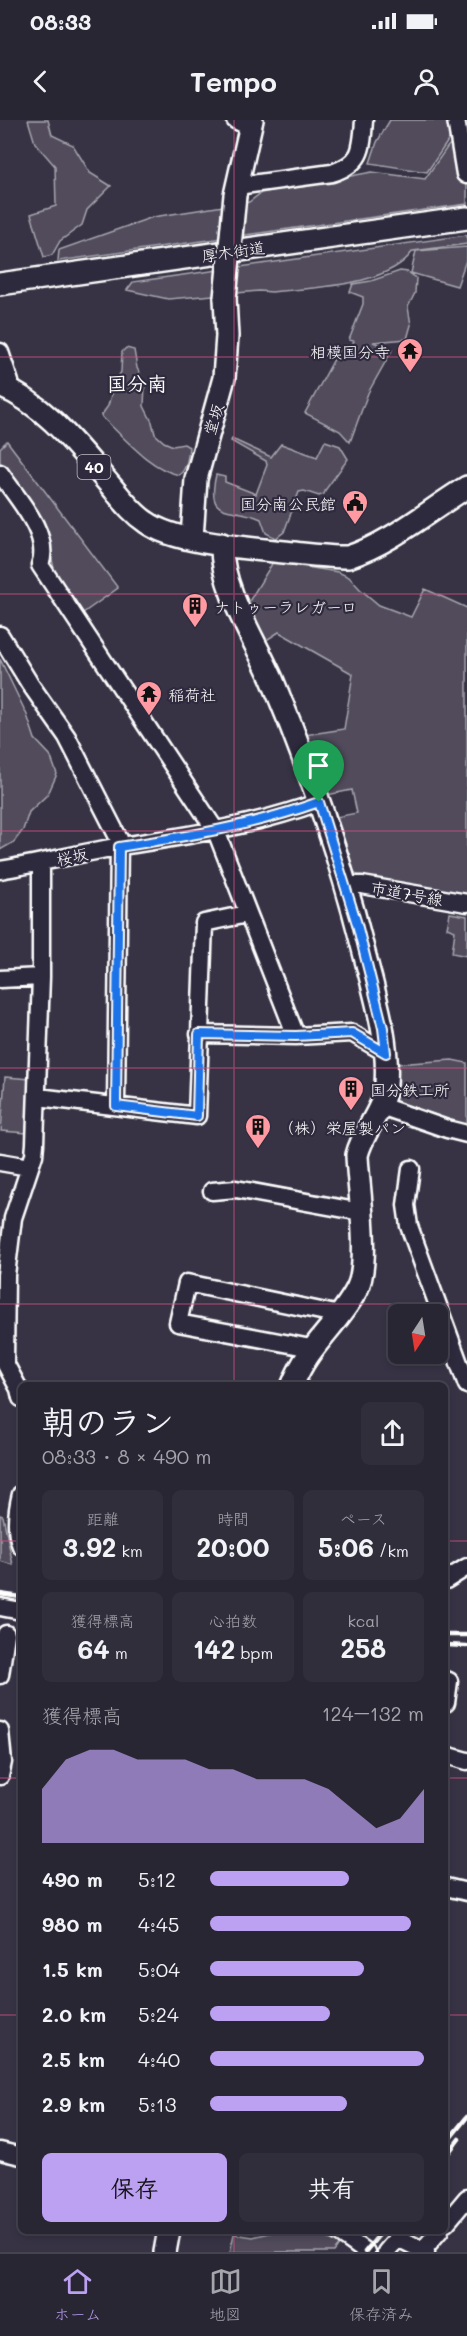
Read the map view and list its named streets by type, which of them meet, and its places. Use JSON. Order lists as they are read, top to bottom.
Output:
{
  "streets": {
    "main road": ["厚木街道", "堂坂", "40"],
    "street": ["桜坂", "市道7号線"]
  },
  "crossings": [
    ["堂坂", "40"]
  ],
  "districts": ["国分南"],
  "places": {
    "temple": ["相模国分寺", "稲荷社"],
    "public building": ["国分南公民館"],
    "building": ["ナトゥーラレガーロ", "国分鉄工所", "（株）栄屋製パン"]
  },
  "north": "bottom",
  "page": {
    "status": "08:33",
    "header": "Tempo",
    "heading": ["朝のラン", "08:33 · 8 × 490 m"],
    "stats": [
      ["距離", "3.92 km"],
      ["時間", "20:00"],
      ["ペース", "5:06 /km"],
      ["獲得標高", "64 m"],
      ["心拍数", "142 bpm"],
      ["kcal", "258"]
    ],
    "chart": ["獲得標高", "124–132 m"],
    "list": [
      {
        "name": "490 m",
        "note": "5:12"
      },
      {
        "name": "980 m",
        "note": "4:45"
      },
      {
        "name": "1.5 km",
        "note": "5:04"
      },
      {
        "name": "2.0 km",
        "note": "5:24"
      },
      {
        "name": "2.5 km",
        "note": "4:40"
      },
      {
        "name": "2.9 km",
        "note": "5:13"
      }
    ],
    "buttons": ["保存", "共有"],
    "tabs": ["ホーム", "地図", "保存済み"]
  }
}
